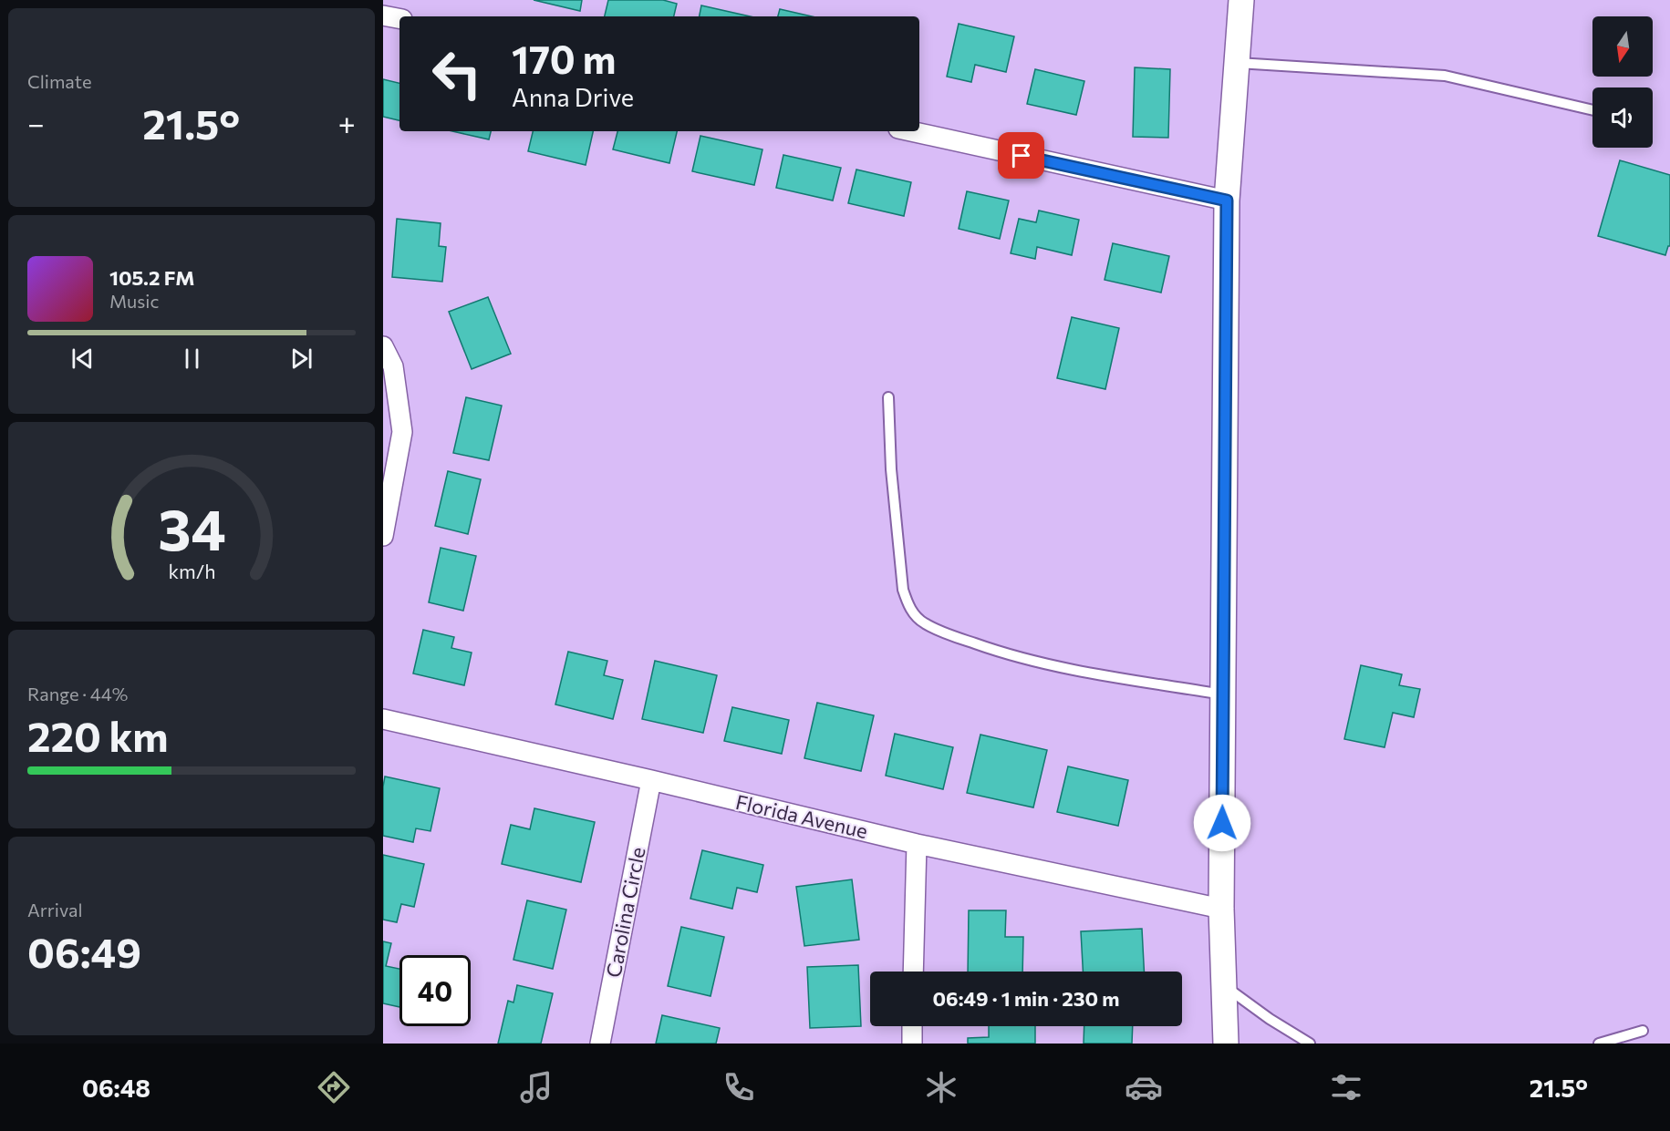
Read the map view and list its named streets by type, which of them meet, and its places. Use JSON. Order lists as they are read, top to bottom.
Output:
{
  "streets": {
    "street": ["Florida Avenue", "Carolina Circle"]
  },
  "crossings": [
    ["Florida Avenue", "Carolina Circle"]
  ],
  "north": "bottom",
  "page": {
    "tile": [
      "Climate",
      ["Range · 44%", "220 km"],
      ["Arrival", "06:49"]
    ],
    "turn": ["170 m", "Anna Drive"],
    "heat": ["−", "21.5°", "+"],
    "song": ["105.2 FM", "Music"],
    "limit": "40",
    "trip": "06:49 · 1 min · 230 m",
    "tabs": ["06:48", "21.5°"],
    "gauge": ["34", "km/h"]
  }
}
